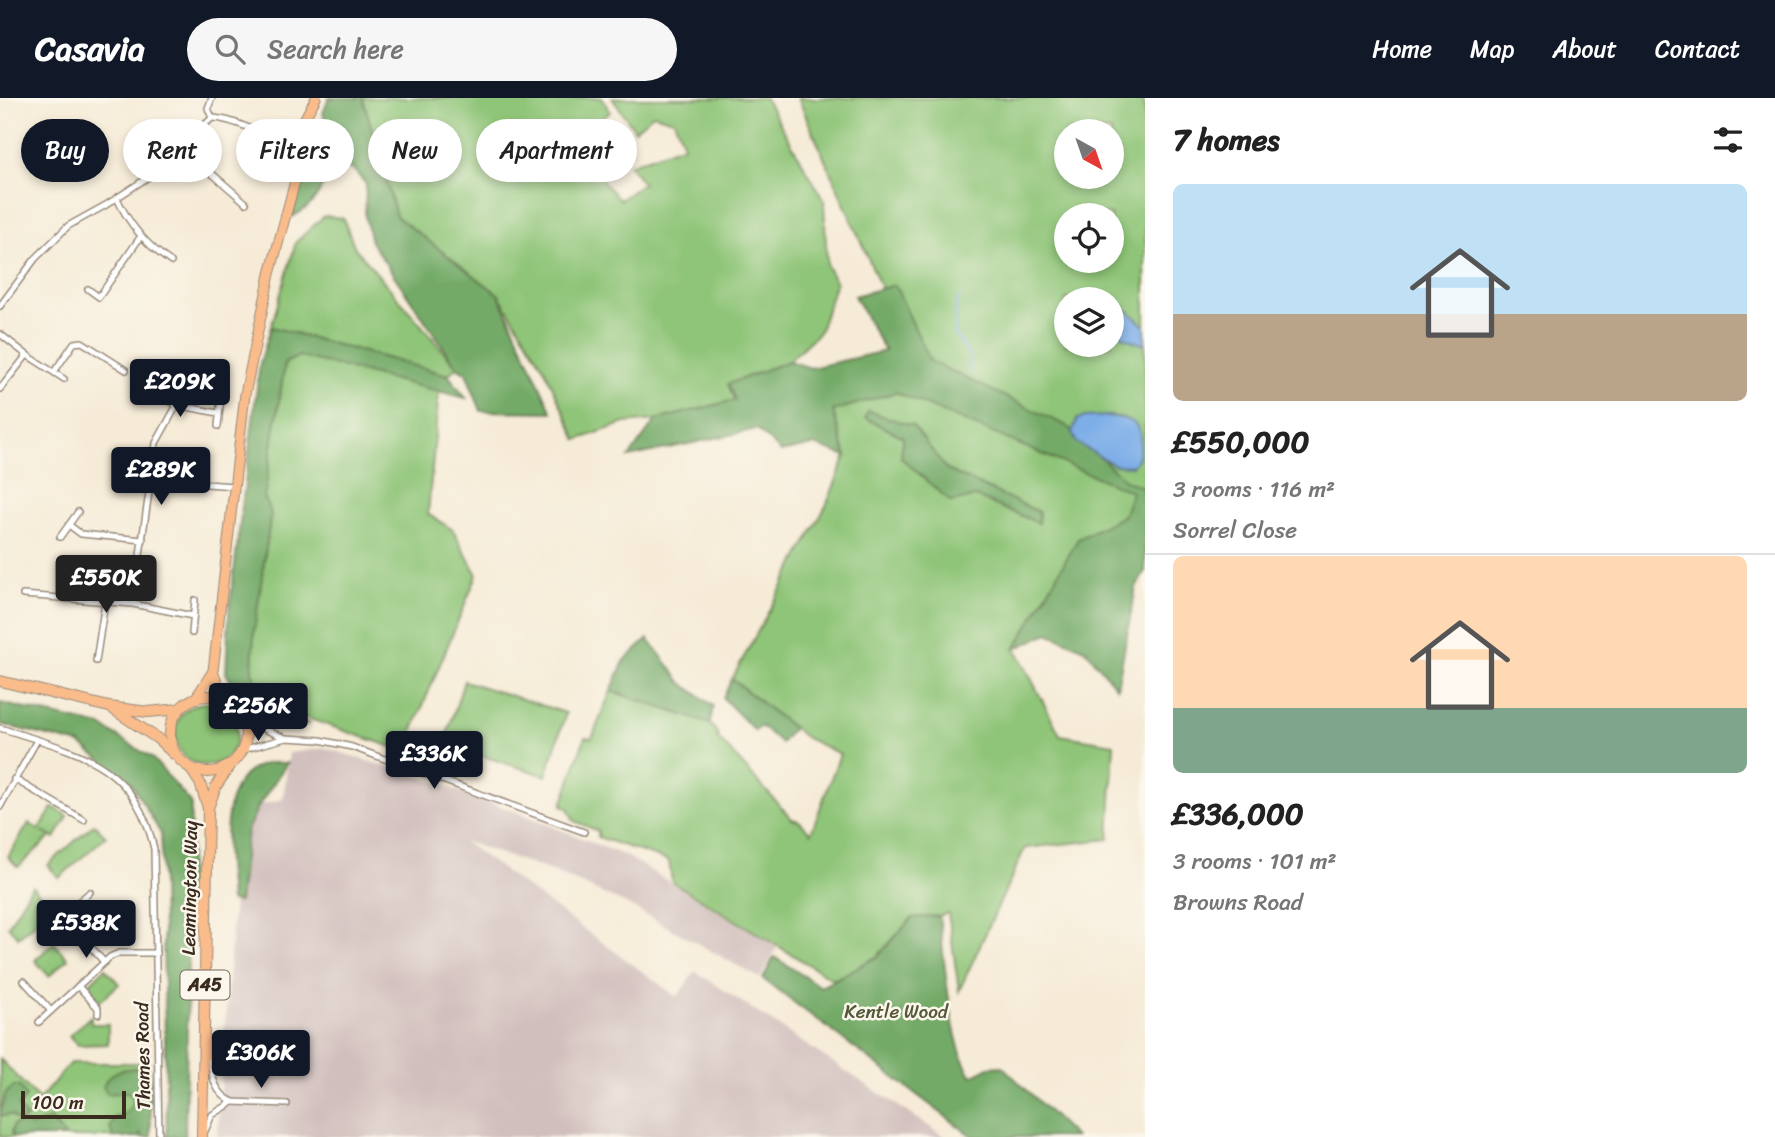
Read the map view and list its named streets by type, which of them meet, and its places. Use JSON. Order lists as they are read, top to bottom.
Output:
{
  "streets": {
    "highway": ["Leamington Way", "A45"],
    "street": ["Thames Road"]
  },
  "parks": ["Kentle Wood"],
  "scale_bar": "100 m",
  "north": "bottom right",
  "page": {
    "header": "Casavia",
    "search": "Search here",
    "nav": [
      "Home",
      "Map",
      "About",
      "Contact"
    ],
    "heading": "7 homes",
    "chip": [
      "Buy",
      "Rent",
      "Filters",
      "New",
      "Apartment"
    ],
    "list": [
      {
        "name": "£550,000",
        "note": "3 rooms · 116 m² · Sorrel Close"
      },
      {
        "name": "£336,000",
        "note": "3 rooms · 101 m² · Browns Road"
      }
    ],
    "price": [
      "£209K",
      "£289K",
      "£550K",
      "£256K",
      "£336K",
      "£538K",
      "£306K"
    ],
    "scale": "100 m"
  }
}
